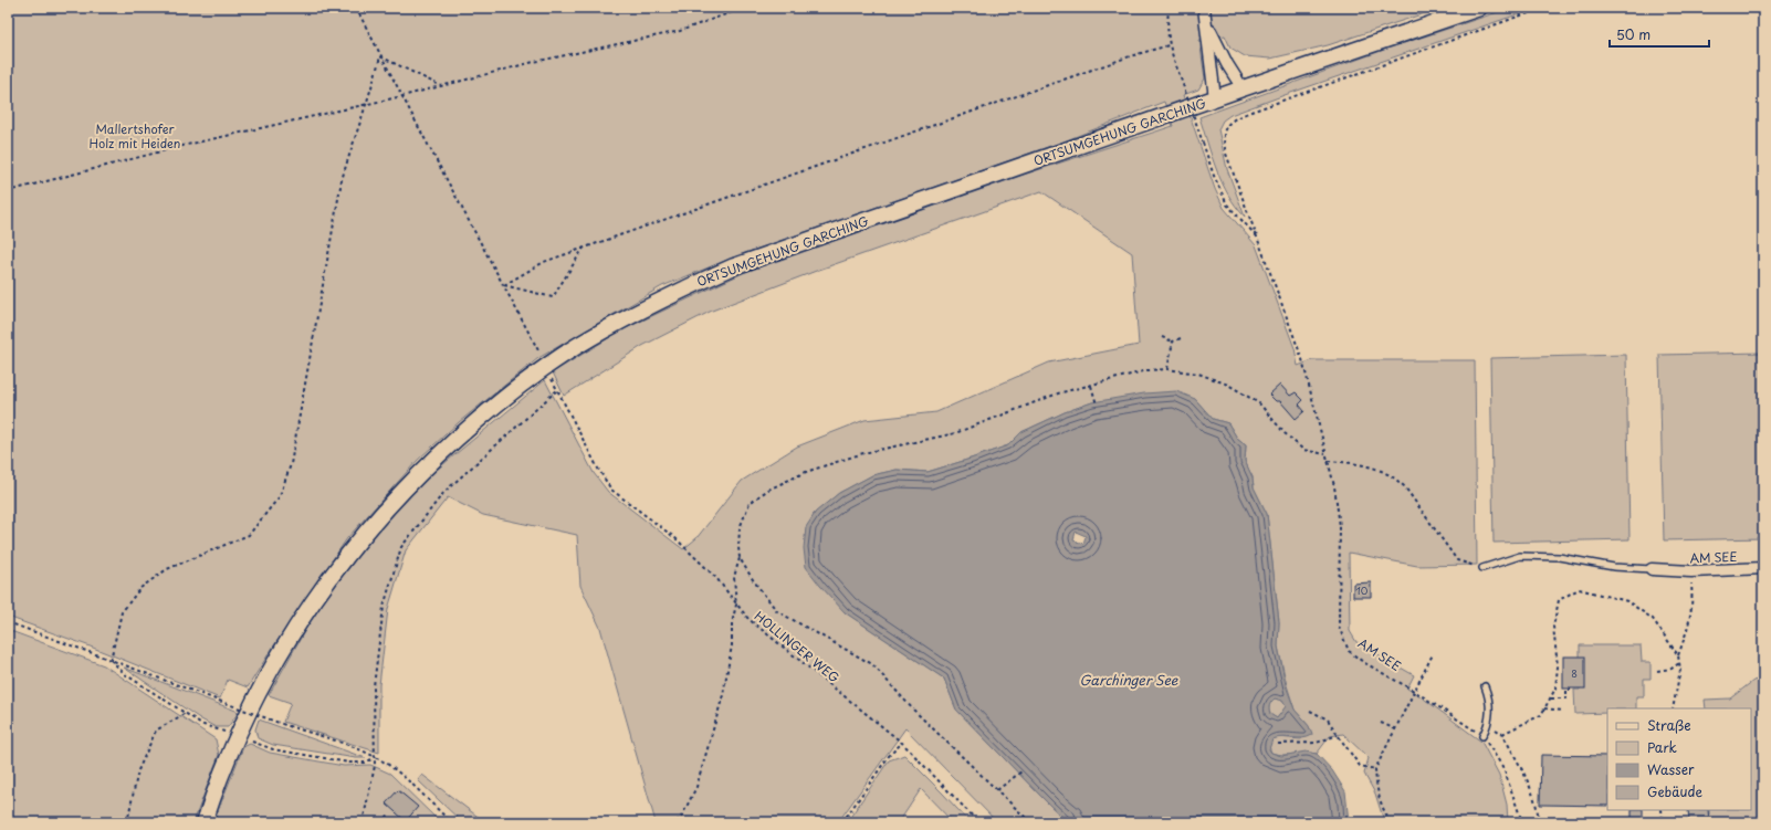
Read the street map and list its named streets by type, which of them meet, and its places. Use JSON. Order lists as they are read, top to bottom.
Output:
{
  "streets": {
    "main road": ["ORTSUMGEHUNG GARCHING"],
    "street": ["AM SEE"],
    "path": ["HOLLINGER WEG"]
  },
  "crossings": [
    ["ORTSUMGEHUNG GARCHING", "HOLLINGER WEG"]
  ],
  "water": ["Garchinger See"],
  "parks": ["Mallertshofer Holz mit Heiden"],
  "house_numbers": ["10", "8"],
  "legend": [
    "Straße",
    "Park",
    "Wasser",
    "Gebäude"
  ],
  "scale_bar": "50 m"
}
